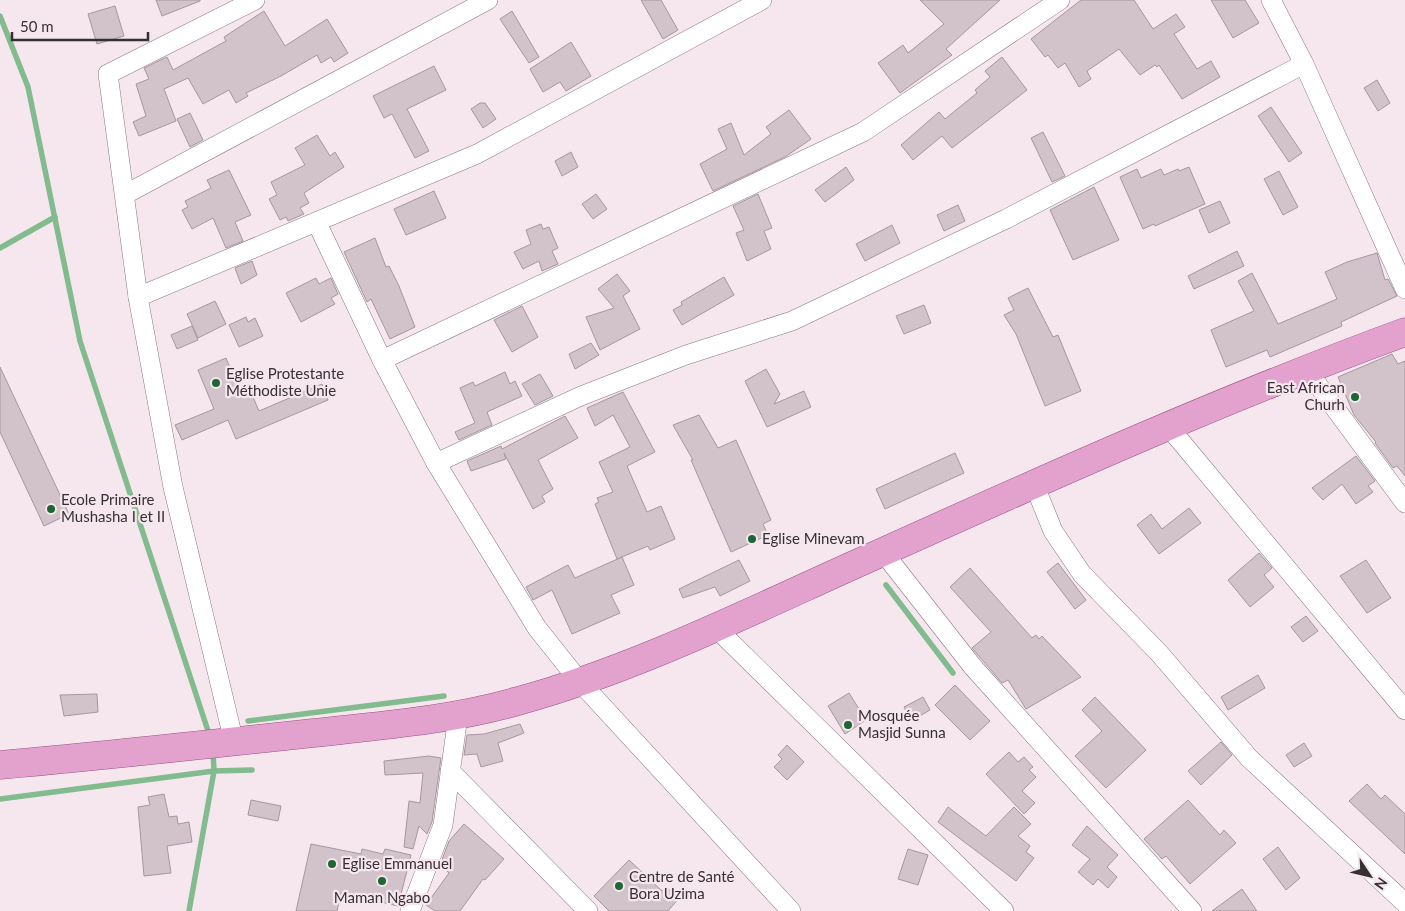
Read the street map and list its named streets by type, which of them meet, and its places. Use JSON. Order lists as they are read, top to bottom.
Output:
{
  "places": [
    "Eglise Protestante Méthodiste Unie",
    "East African Churh",
    "Ecole Primaire Mushasha I et II",
    "Eglise Minevam",
    "Mosquée Masjid Sunna",
    "Eglise Emmanuel",
    "Maman Ngabo",
    "Centre de Santé Bora Uzima"
  ],
  "scale_bar": "50 m",
  "north": "bottom right"
}
